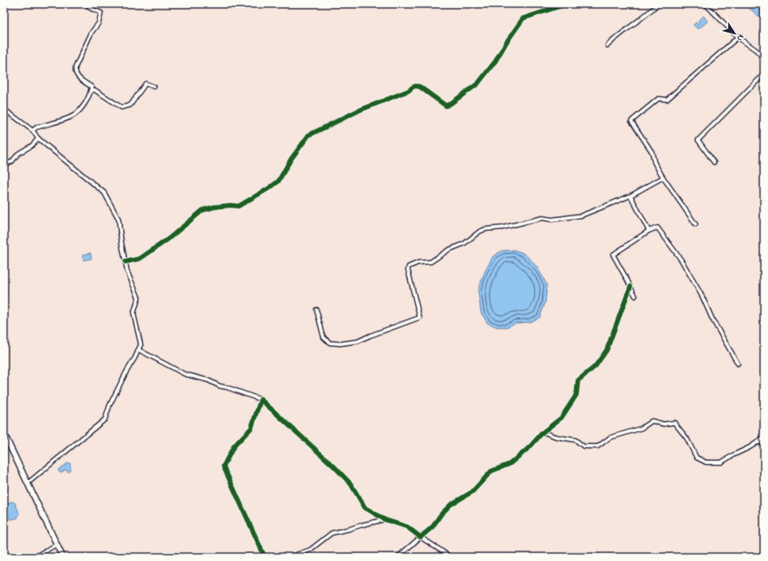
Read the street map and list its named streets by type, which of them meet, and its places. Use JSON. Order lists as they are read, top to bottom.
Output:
{
  "north": "bottom right"
}
